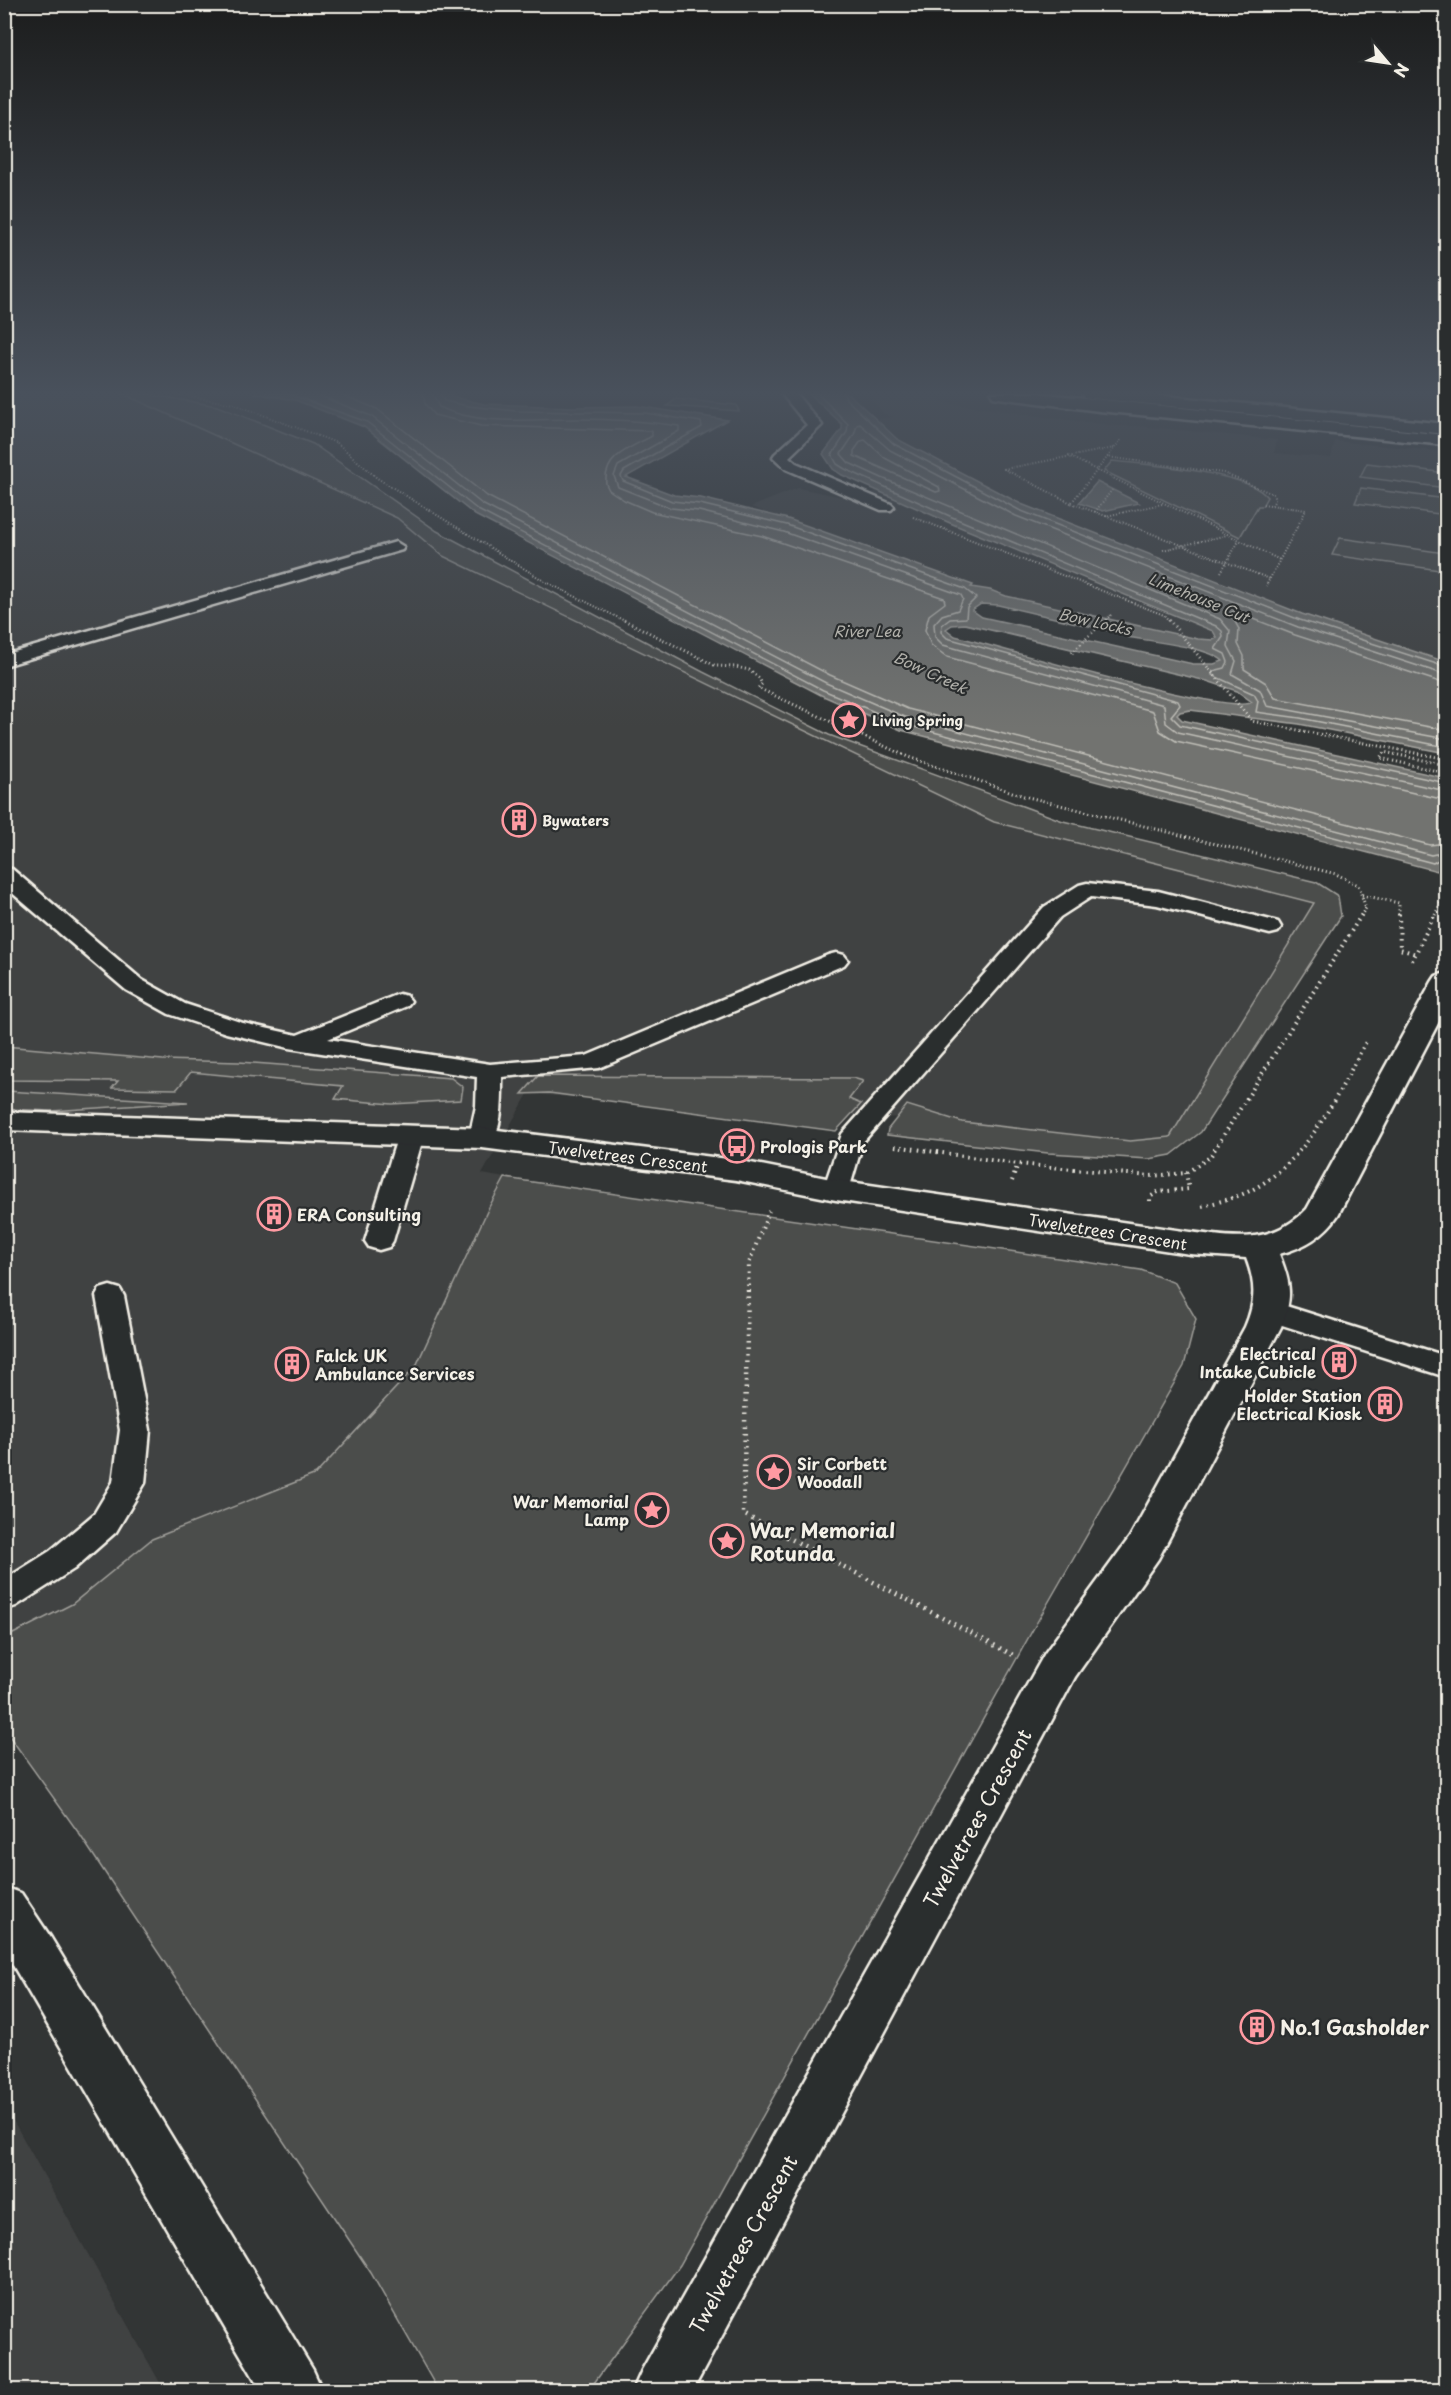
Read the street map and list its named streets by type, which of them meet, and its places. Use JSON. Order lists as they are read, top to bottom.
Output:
{
  "streets": {
    "main road": ["Twelvetrees Crescent"]
  },
  "water": [
    "Limehouse Cut",
    "Bow Locks",
    "River Lea",
    "Bow Creek"
  ],
  "places": {
    "place": [
      "Living Spring",
      "Sir Corbett Woodall",
      "War Memorial Lamp",
      "War Memorial Rotunda"
    ],
    "building": [
      "Bywaters",
      "ERA Consulting",
      "Electrical Intake Cubicle",
      "Falck UK Ambulance Services",
      "Holder Station Electrical Kiosk",
      "No.1 Gasholder"
    ],
    "bus stop": ["Prologis Park"]
  },
  "north": "bottom right"
}
